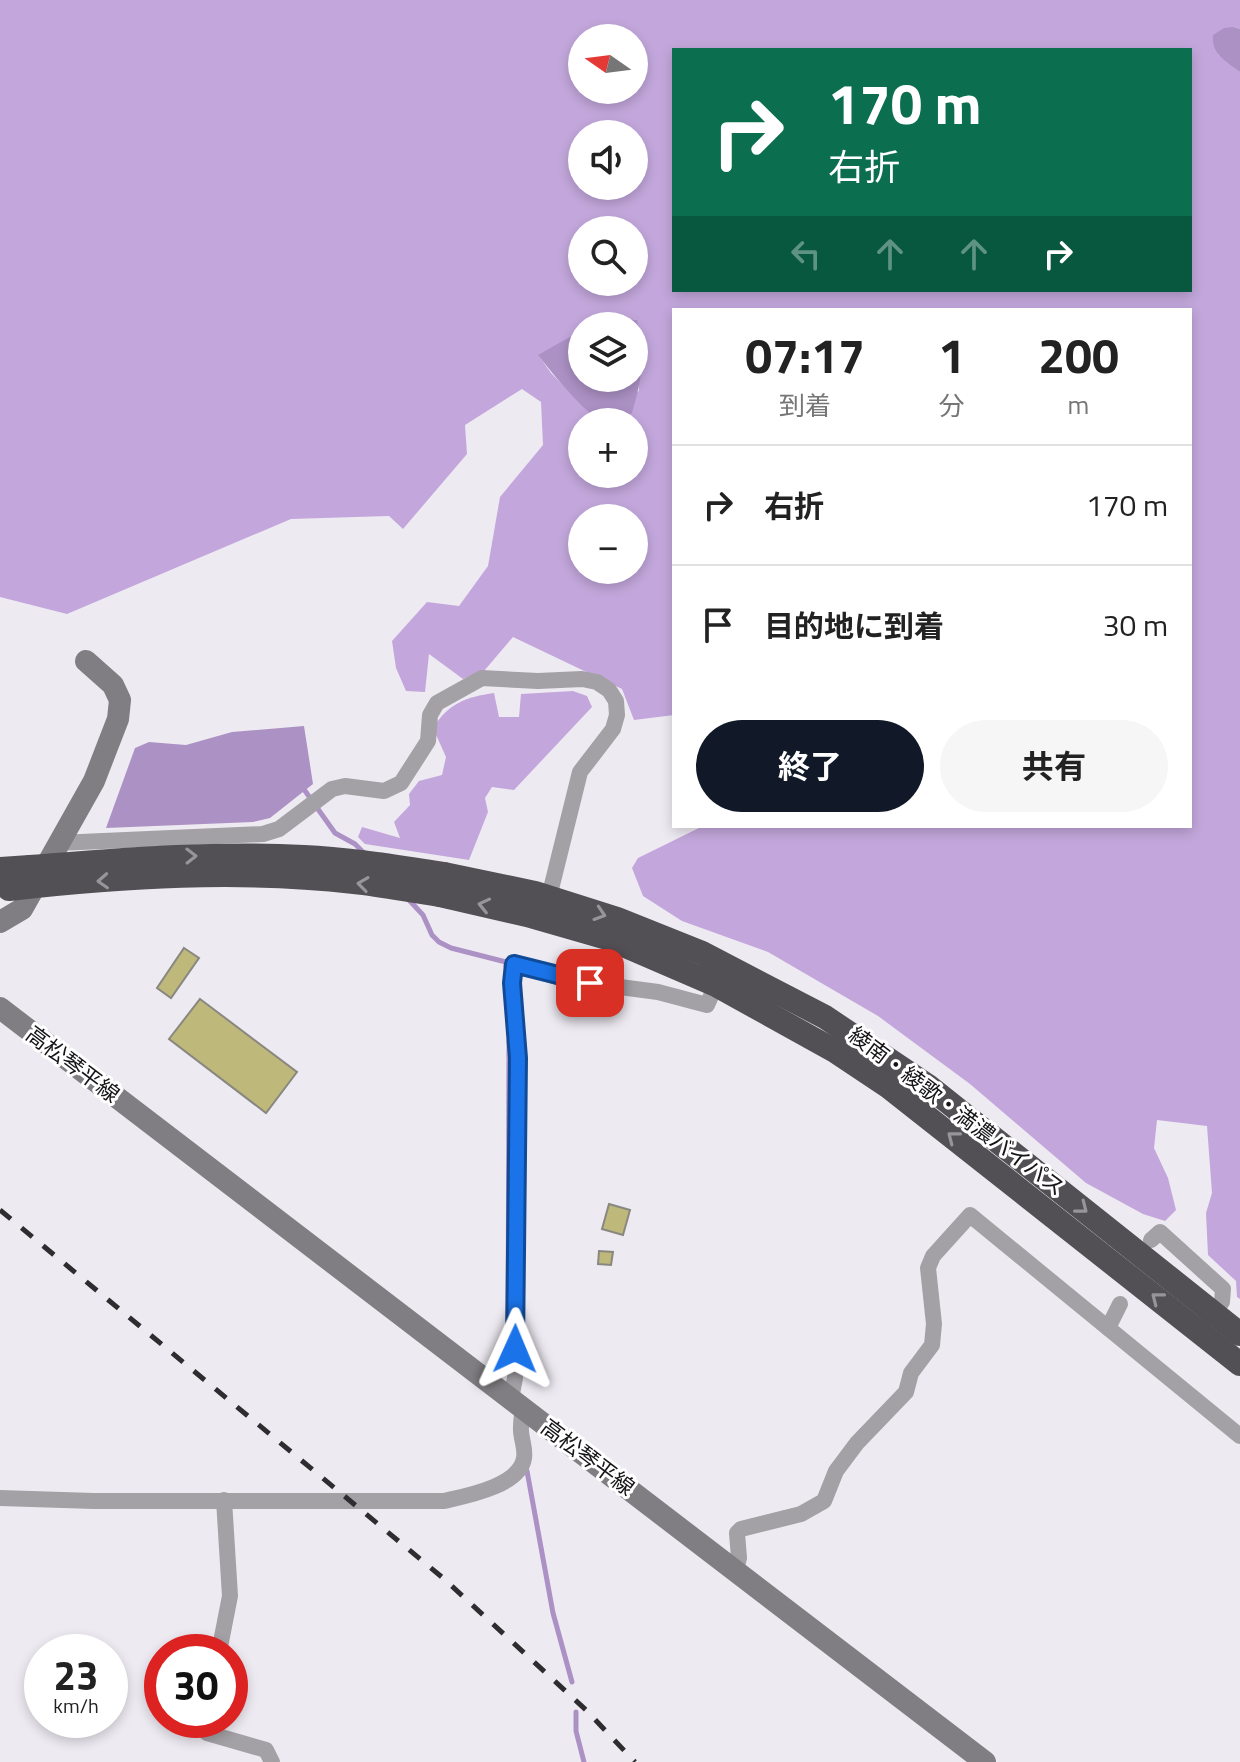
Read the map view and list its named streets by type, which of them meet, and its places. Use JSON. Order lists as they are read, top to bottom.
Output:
{
  "streets": {
    "highway": ["綾南・綾歌・満濃バイパス"],
    "main road": ["高松琴平線"]
  },
  "north": "left",
  "page": {
    "map_buttons": ["+", "−"],
    "turn": ["170 m", "右折"],
    "eta": [
      "07:17",
      "到着",
      "1",
      "分",
      "200",
      "m"
    ],
    "list": [
      {
        "name": "右折",
        "value": "170 m"
      },
      {
        "name": "目的地に到着",
        "value": "30 m"
      }
    ],
    "buttons": ["終了", "共有"],
    "speed": "23 km/h",
    "limit": "30"
  }
}
